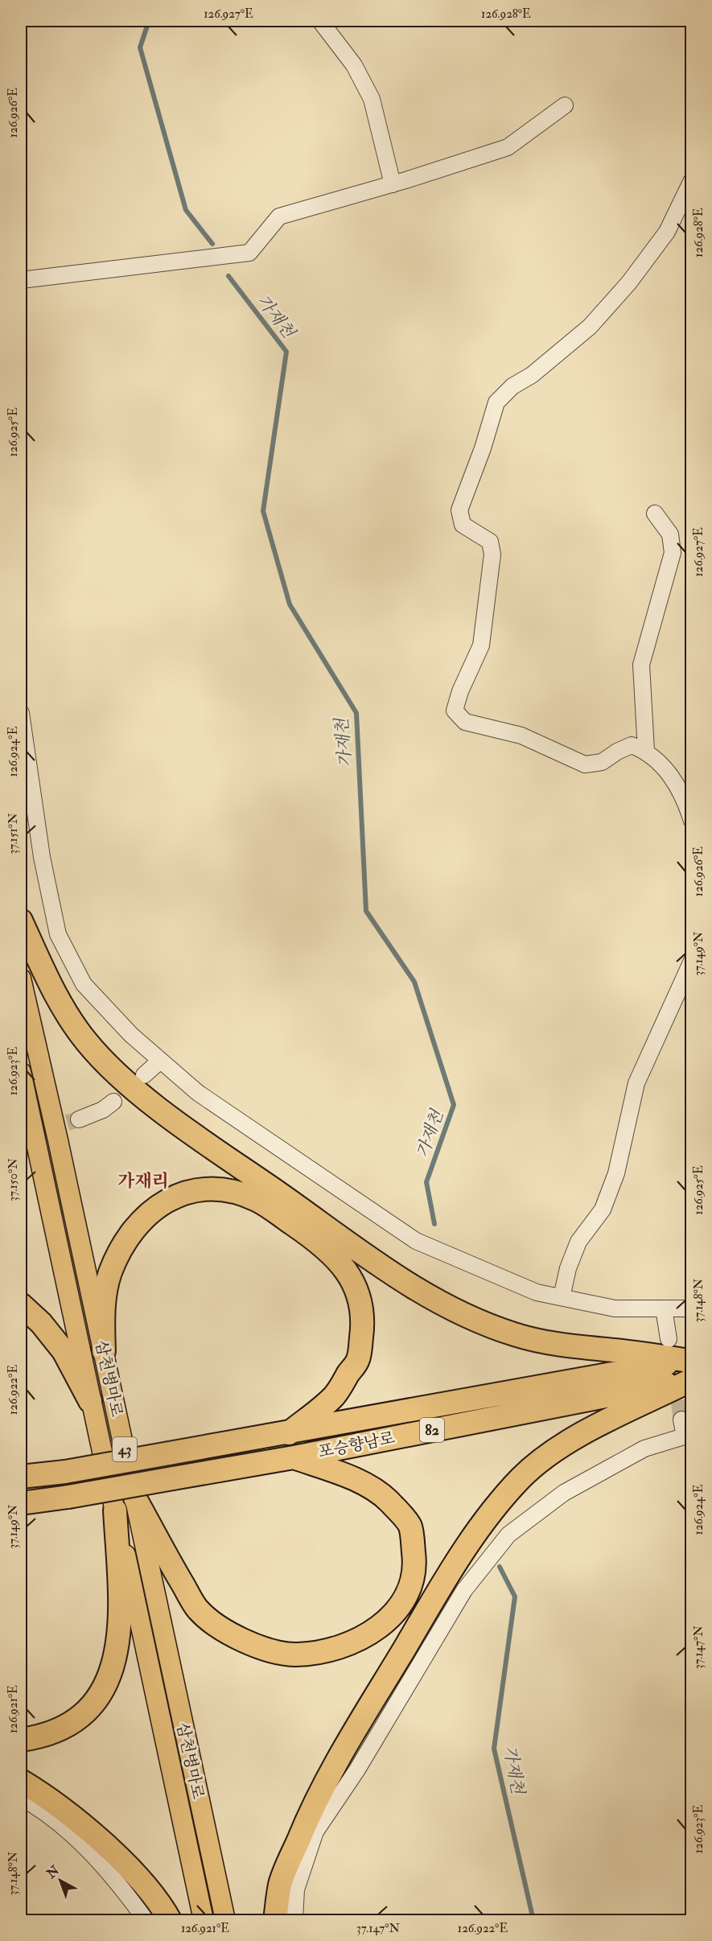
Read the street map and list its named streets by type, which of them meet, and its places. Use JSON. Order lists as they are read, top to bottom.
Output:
{
  "streets": {
    "highway": ["82", "포승향남로"],
    "main road": ["삼천병마로", "43"]
  },
  "districts": ["가재리"],
  "water": ["가재천"],
  "north": "top left",
  "coordinates": [
    "126.927°E",
    "126.928°E",
    "126.926°E",
    "126.925°E",
    "126.924°E",
    "37.151°N",
    "37.149°N",
    "126.923°E",
    "37.150°N",
    "37.148°N",
    "126.922°E",
    "37.147°N",
    "126.921°E"
  ]
}
